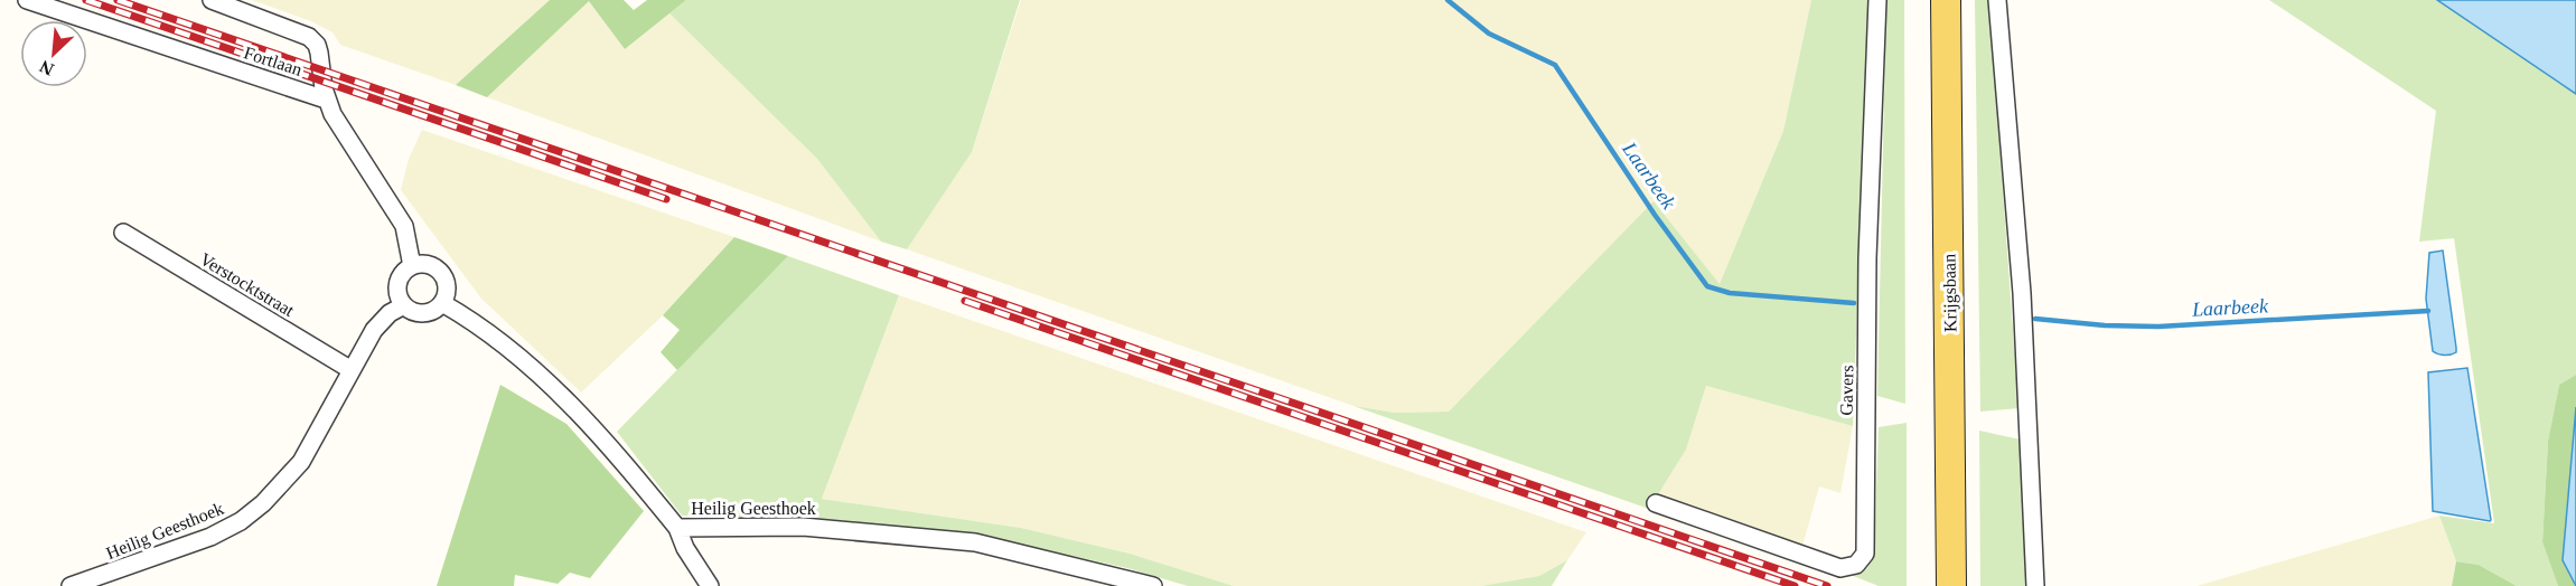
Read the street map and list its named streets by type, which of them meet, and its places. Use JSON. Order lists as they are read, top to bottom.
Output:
{
  "streets": {
    "main road": ["Krijgsbaan"],
    "street": [
      "Fortlaan",
      "Verstocktstraat",
      "Gavers",
      "Heilig Geesthoek"
    ]
  },
  "crossings": [
    ["Verstocktstraat", "Heilig Geesthoek"]
  ],
  "water": ["Laarbeek"],
  "north": "bottom left"
}
